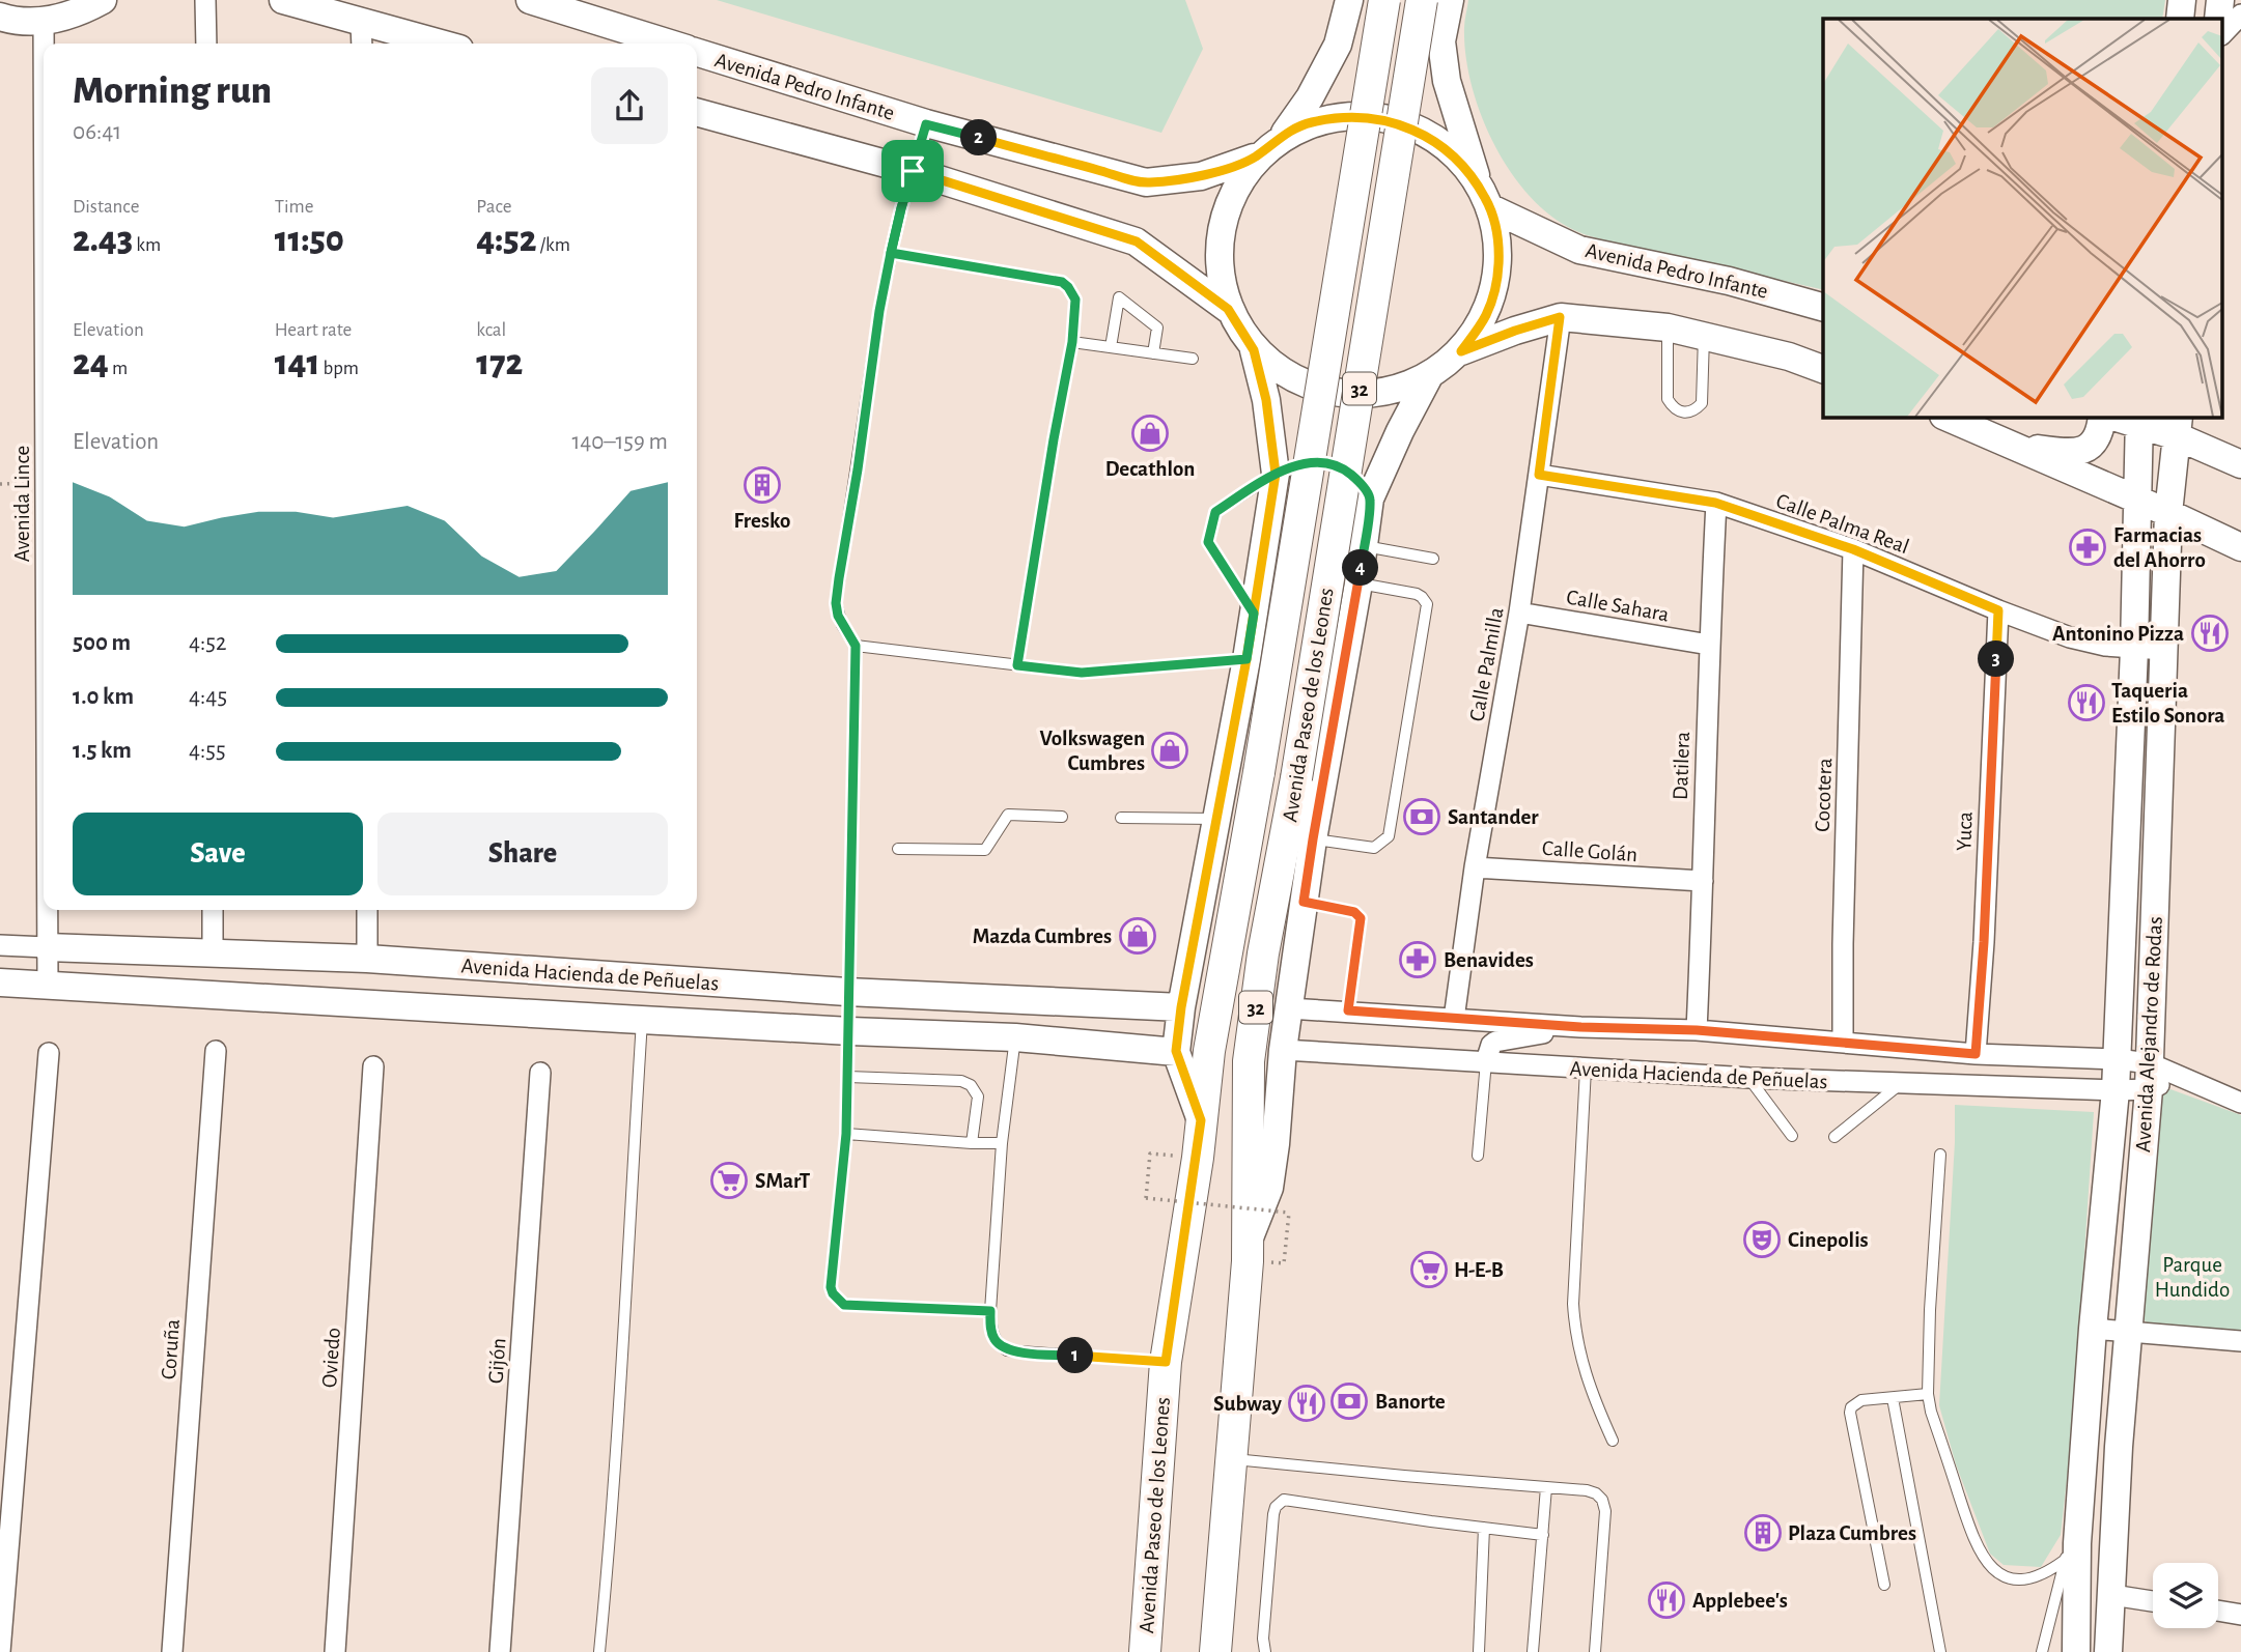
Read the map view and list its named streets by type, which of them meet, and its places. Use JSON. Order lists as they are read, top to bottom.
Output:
{
  "streets": {
    "main road": ["32", "Avenida Paseo de los Leones"],
    "street": [
      "Avenida Pedro Infante",
      "Avenida Lince",
      "Calle Palma Real",
      "Calle Sahara",
      "Calle Palmilla",
      "Datilera",
      "Cocotera",
      "Yuca",
      "Calle Golán",
      "Avenida Hacienda de Peñuelas",
      "Avenida Alejandro de Rodas",
      "Coruña",
      "Oviedo",
      "Gijón"
    ]
  },
  "crossings": [
    ["Avenida Lince", "Avenida Hacienda de Peñuelas"],
    ["Calle Palma Real", "Calle Palmilla"],
    ["Calle Palma Real", "Datilera"],
    ["Calle Palma Real", "Cocotera"],
    ["Calle Palma Real", "Yuca"],
    ["Calle Palma Real", "Avenida Alejandro de Rodas"],
    ["Calle Sahara", "Calle Palmilla"],
    ["Calle Sahara", "Datilera"],
    ["Calle Palmilla", "Calle Golán"],
    ["Calle Palmilla", "Avenida Hacienda de Peñuelas"],
    ["Avenida Paseo de los Leones", "Avenida Hacienda de Peñuelas"],
    ["Datilera", "Calle Golán"],
    ["Datilera", "Avenida Hacienda de Peñuelas"],
    ["Cocotera", "Avenida Hacienda de Peñuelas"],
    ["Yuca", "Avenida Hacienda de Peñuelas"],
    ["Avenida Hacienda de Peñuelas", "Avenida Alejandro de Rodas"]
  ],
  "parks": ["Parque Hundido"],
  "places": {
    "shop": ["Decathlon", "Volkswagen Cumbres", "Mazda Cumbres"],
    "building": ["Fresko", "Plaza Cumbres"],
    "pharmacy": ["Farmacias del Ahorro", "Benavides"],
    "restaurant": [
      "Antonino Pizza",
      "Taqueria Estilo Sonora",
      "Subway",
      "Applebee's"
    ],
    "bank": ["Santander", "Banorte"],
    "supermarket": ["SMarT", "H-E-B"],
    "theatre": ["Cinepolis"]
  },
  "page": {
    "heading": ["Morning run", "06:41"],
    "pins": [
      "2",
      "4",
      "3",
      "1"
    ],
    "stats": [
      ["Distance", "2.43 km"],
      ["Time", "11:50"],
      ["Pace", "4:52 /km"],
      ["Elevation", "24 m"],
      ["Heart rate", "141 bpm"],
      ["kcal", "172"]
    ],
    "chart": ["Elevation", "140–159 m"],
    "list": [
      {
        "name": "500 m",
        "note": "4:52"
      },
      {
        "name": "1.0 km",
        "note": "4:45"
      },
      {
        "name": "1.5 km",
        "note": "4:55"
      }
    ],
    "buttons": ["Save", "Share"]
  }
}
